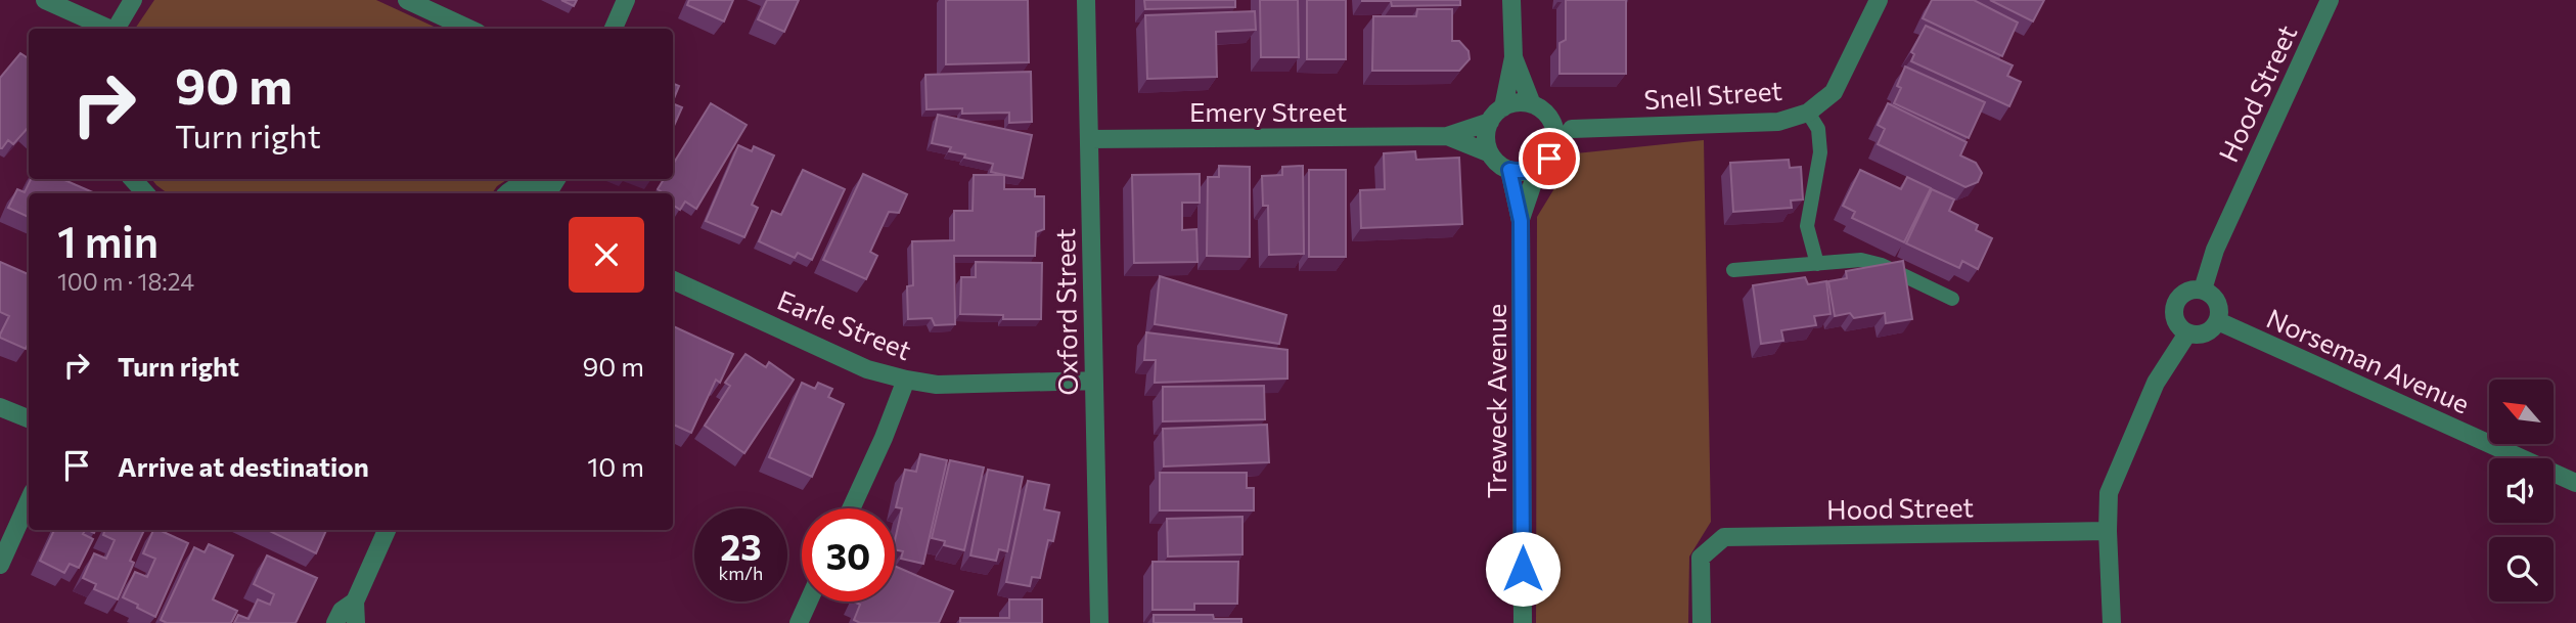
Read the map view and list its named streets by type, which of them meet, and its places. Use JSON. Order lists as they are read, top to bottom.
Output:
{
  "streets": {
    "street": [
      "Hood Street",
      "Snell Street",
      "Emery Street",
      "Oxford Street",
      "Earle Street",
      "Norseman Avenue",
      "Treweck Avenue"
    ]
  },
  "crossings": [
    ["Hood Street", "Norseman Avenue"],
    ["Emery Street", "Oxford Street"],
    ["Emery Street", "Treweck Avenue"],
    ["Oxford Street", "Earle Street"]
  ],
  "north": "top left",
  "page": {
    "turn": ["90 m", "Turn right"],
    "heading": ["1 min", "100 m · 18:24"],
    "list": [
      {
        "name": "Turn right",
        "value": "90 m"
      },
      {
        "name": "Arrive at destination",
        "value": "10 m"
      }
    ],
    "speed": "23 km/h",
    "limit": "30"
  }
}
